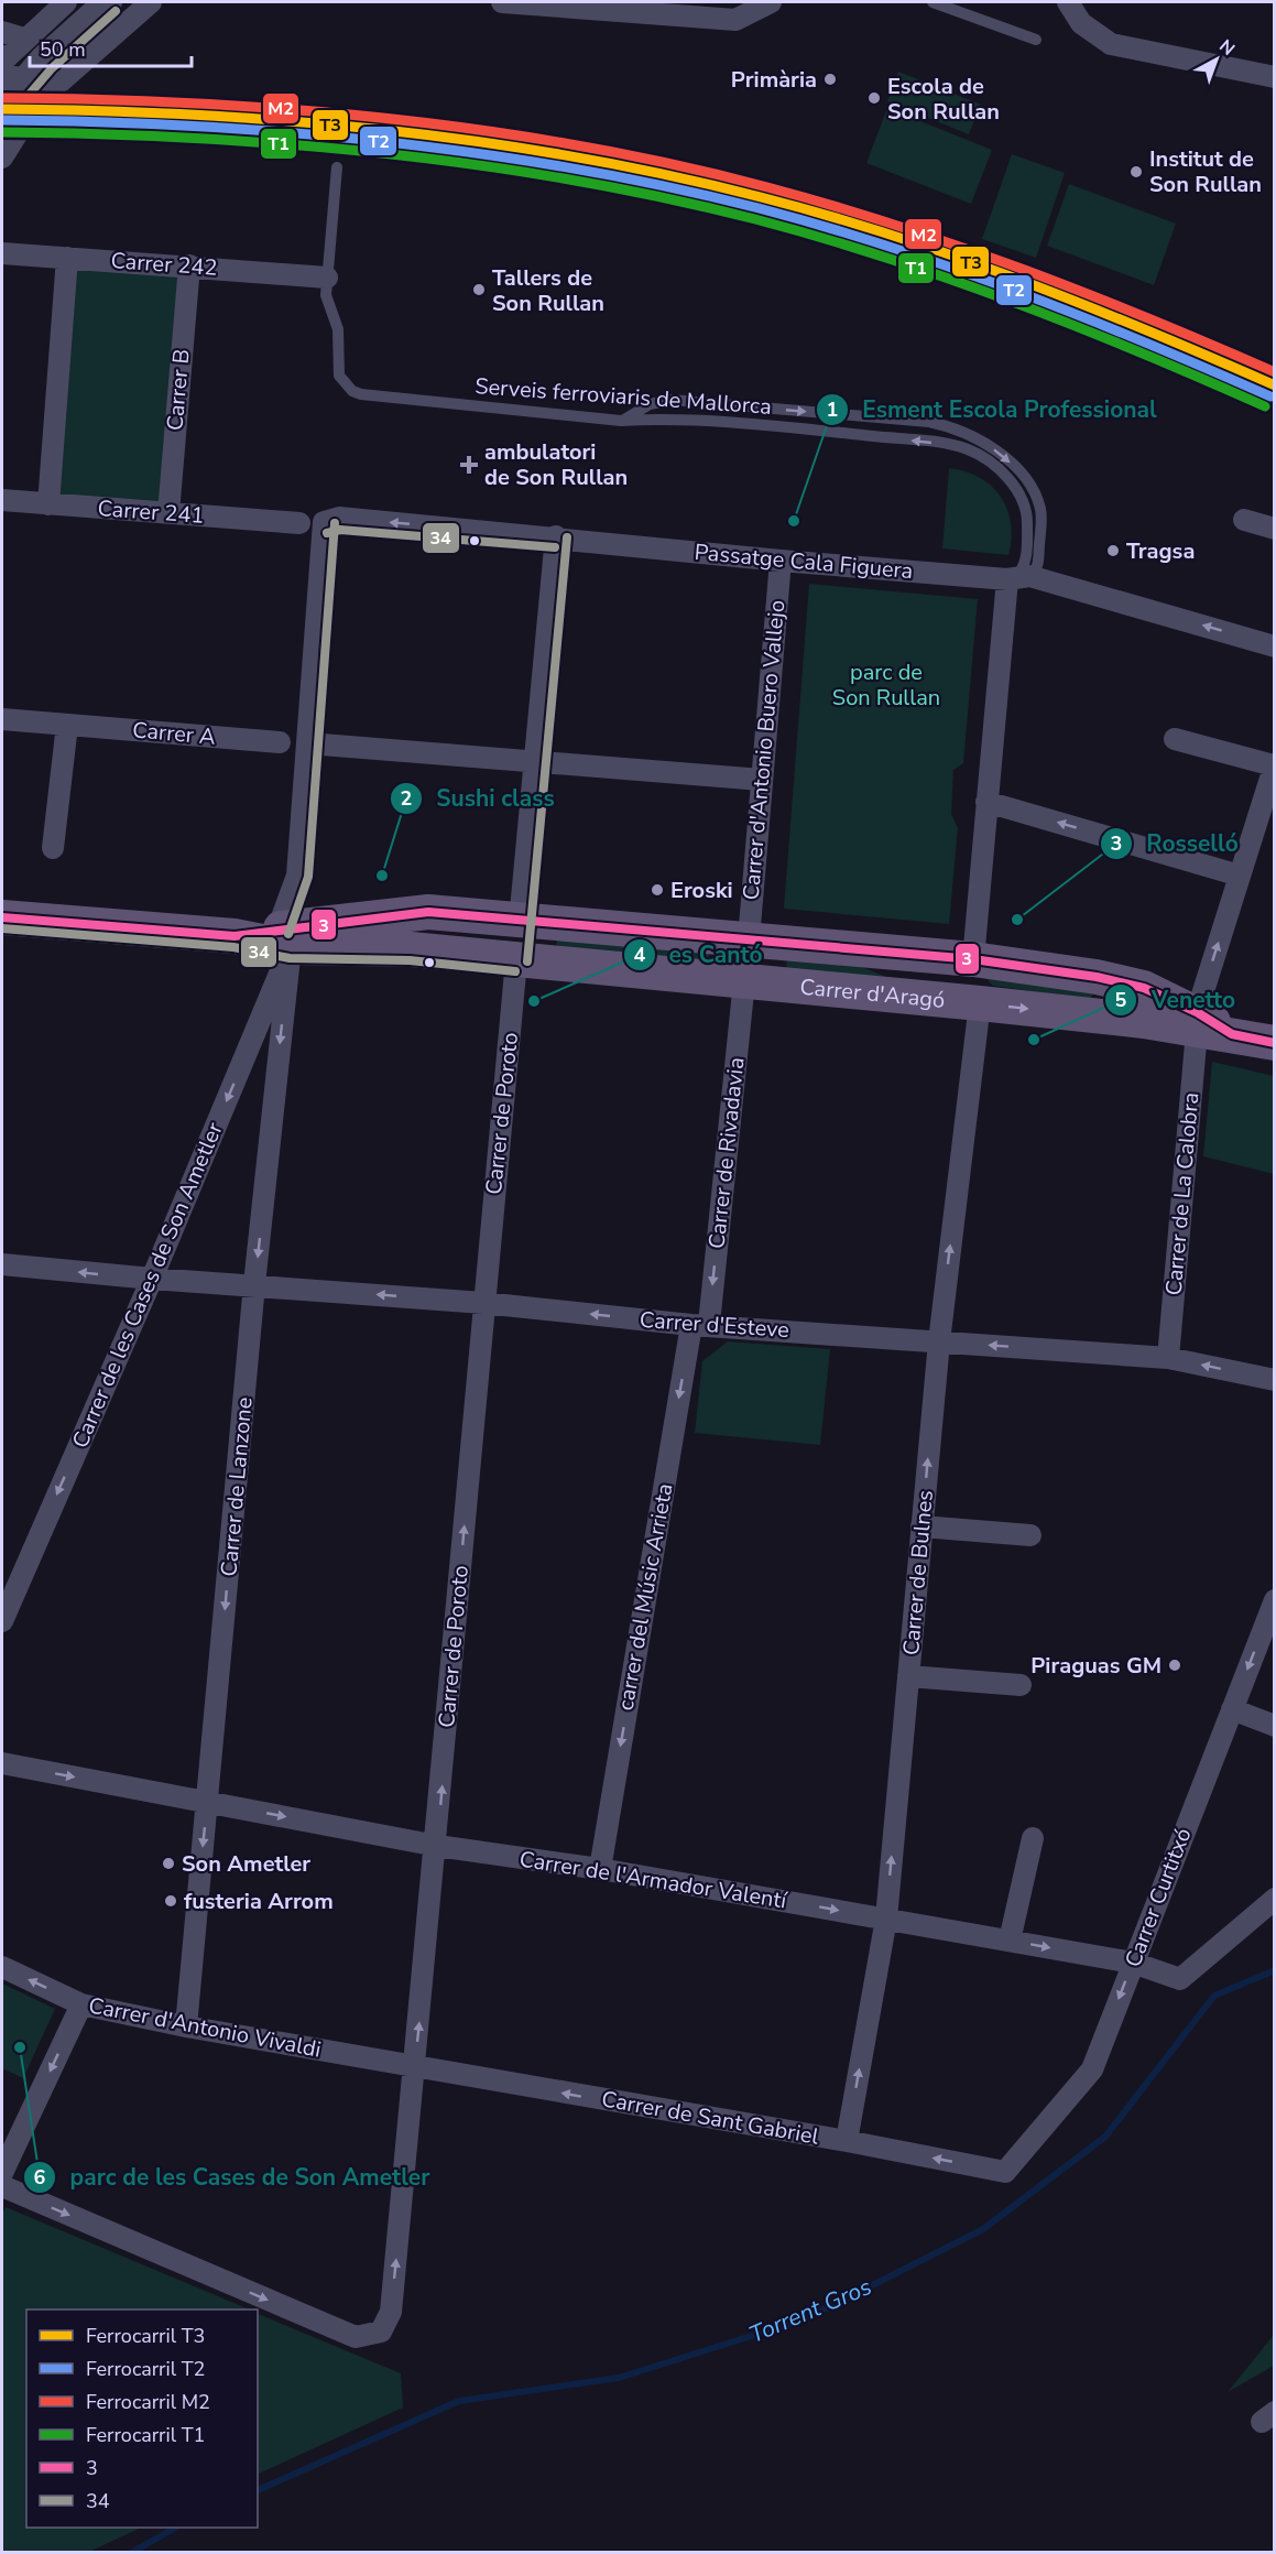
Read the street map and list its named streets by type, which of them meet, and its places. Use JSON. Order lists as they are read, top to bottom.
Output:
{
  "streets": {
    "main road": ["Carrer d'Aragó"],
    "street": [
      "Carrer 242",
      "Carrer B",
      "Carrer 241",
      "Passatge Cala Figuera",
      "Carrer A",
      "Carrer d'Antonio Buero Vallejo",
      "Carrer de Poroto",
      "Carrer de Rivadavia",
      "Carrer de La Calobra",
      "Carrer de les Cases de Son Ametler",
      "Carrer d'Esteve",
      "Carrer de Lanzone",
      "Carrer de Bulnes",
      "carrer del Músic Arrieta",
      "Carrer de l'Armador Valentí",
      "Carrer Curtitxó",
      "Carrer d'Antonio Vivaldi",
      "Carrer de Sant Gabriel"
    ],
    "lane": ["Serveis ferroviaris de Mallorca"]
  },
  "crossings": [
    ["Carrer 242", "Carrer B"],
    ["Carrer 242", "Serveis ferroviaris de Mallorca"],
    ["Carrer B", "Carrer 241"],
    ["Serveis ferroviaris de Mallorca", "Passatge Cala Figuera"],
    ["Passatge Cala Figuera", "Carrer d'Antonio Buero Vallejo"],
    ["Carrer d'Antonio Buero Vallejo", "Carrer d'Aragó"],
    ["Carrer d'Aragó", "Carrer de Poroto"],
    ["Carrer d'Aragó", "Carrer de Rivadavia"],
    ["Carrer d'Aragó", "Carrer de La Calobra"],
    ["Carrer d'Aragó", "Carrer de les Cases de Son Ametler"],
    ["Carrer d'Aragó", "Carrer de Lanzone"],
    ["Carrer d'Aragó", "Carrer de Bulnes"],
    ["Carrer de Poroto", "Carrer d'Esteve"],
    ["Carrer de Poroto", "Carrer de l'Armador Valentí"],
    ["Carrer de Poroto", "Carrer d'Antonio Vivaldi"],
    ["Carrer de Poroto", "Carrer de Sant Gabriel"],
    ["Carrer de Rivadavia", "Carrer d'Esteve"],
    ["Carrer de Rivadavia", "carrer del Músic Arrieta"],
    ["Carrer de La Calobra", "Carrer d'Esteve"],
    ["Carrer de les Cases de Son Ametler", "Carrer d'Esteve"],
    ["Carrer de les Cases de Son Ametler", "Carrer de Lanzone"],
    ["Carrer d'Esteve", "Carrer de Lanzone"],
    ["Carrer d'Esteve", "Carrer de Bulnes"],
    ["Carrer d'Esteve", "carrer del Músic Arrieta"],
    ["Carrer de Lanzone", "Carrer de l'Armador Valentí"],
    ["Carrer de Lanzone", "Carrer d'Antonio Vivaldi"],
    ["Carrer de Bulnes", "Carrer de l'Armador Valentí"],
    ["Carrer de Bulnes", "Carrer de Sant Gabriel"],
    ["carrer del Músic Arrieta", "Carrer de l'Armador Valentí"],
    ["Carrer de l'Armador Valentí", "Carrer Curtitxó"],
    ["Carrer Curtitxó", "Carrer de Sant Gabriel"],
    ["Carrer d'Antonio Vivaldi", "Carrer de Sant Gabriel"]
  ],
  "one_way": [
    "Serveis ferroviaris de Mallorca",
    "Carrer de Rivadavia",
    "Carrer de les Cases de Son Ametler",
    "Carrer d'Esteve",
    "Carrer de Lanzone",
    "Carrer de Bulnes",
    "carrer del Músic Arrieta",
    "Carrer de l'Armador Valentí",
    "Carrer Curtitxó",
    "Carrer de Sant Gabriel"
  ],
  "water": ["Torrent Gros"],
  "parks": ["parc de Son Rullan"],
  "places": {
    "other": [
      "Primària",
      "Escola de Son Rullan",
      "Institut de Son Rullan",
      "Tallers de Son Rullan",
      "Esment Escola Professional",
      "Tragsa",
      "Sushi class",
      "Eroski",
      "Rosselló",
      "es Cantó",
      "Venetto",
      "Piraguas GM",
      "Son Ametler",
      "fusteria Arrom",
      "parc de les Cases de Son Ametler"
    ],
    "health": ["ambulatori de Son Rullan"]
  },
  "lines": [
    "transit line 34",
    "rail line M2",
    "rail line T3",
    "rail line T2",
    "rail line T1",
    "transit line 3"
  ],
  "legend": [
    "Ferrocarril T3",
    "Ferrocarril T2",
    "Ferrocarril M2",
    "Ferrocarril T1",
    "3",
    "34"
  ],
  "scale_bar": "50 m",
  "north": "top right"
}
